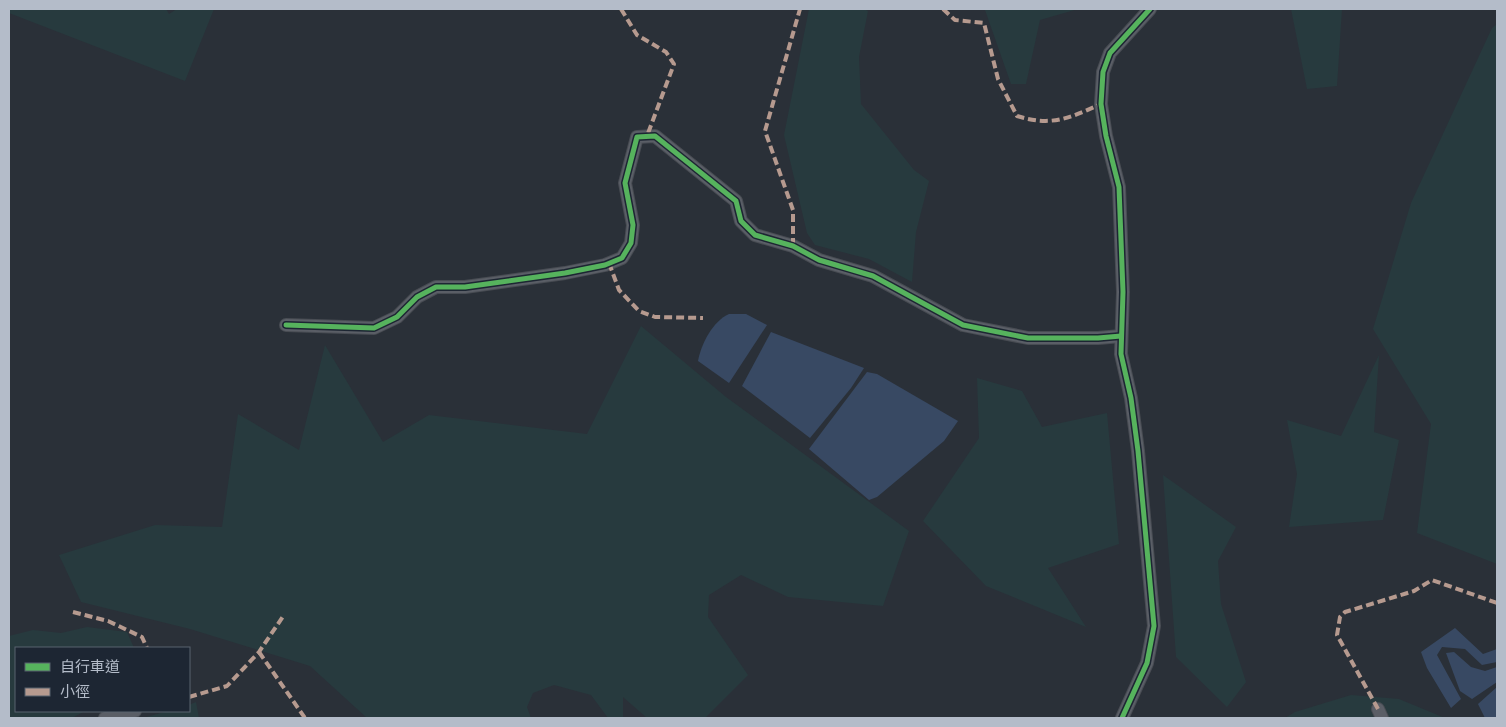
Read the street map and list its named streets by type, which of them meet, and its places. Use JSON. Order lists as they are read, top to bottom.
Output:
{
  "legend": ["自行車道", "小徑"]
}
